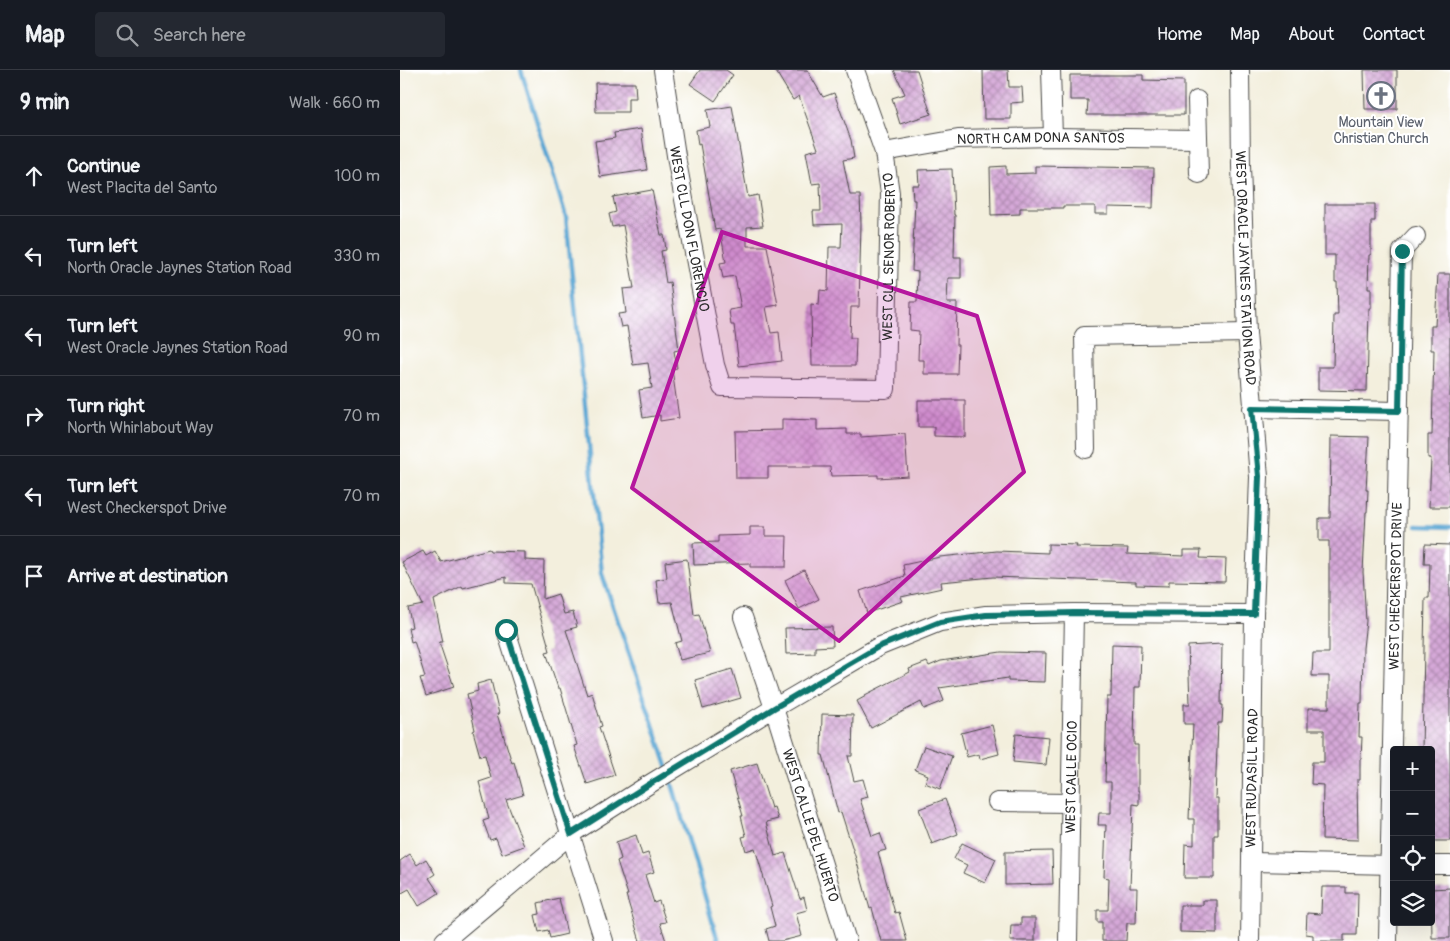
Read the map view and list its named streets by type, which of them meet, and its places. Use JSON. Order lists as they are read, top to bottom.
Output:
{
  "streets": {
    "street": [
      "NORTH CAM DONA SANTOS",
      "WEST CLL DON FLORENCIO",
      "WEST CLL SENOR ROBERTO",
      "WEST ORACLE JAYNES STATION ROAD",
      "WEST CHECKERSPOT DRIVE",
      "WEST CALLE OCIO",
      "WEST RUDASILL ROAD",
      "WEST CALLE DEL HUERTO"
    ]
  },
  "crossings": [
    ["NORTH CAM DONA SANTOS", "WEST CLL SENOR ROBERTO"],
    ["WEST CLL DON FLORENCIO", "WEST CLL SENOR ROBERTO"],
    ["WEST ORACLE JAYNES STATION ROAD", "WEST RUDASILL ROAD"]
  ],
  "places": {
    "church": ["Mountain View Christian Church"]
  },
  "page": {
    "header": "Map",
    "search": "Search here",
    "nav": [
      "Home",
      "Map",
      "About",
      "Contact"
    ],
    "heading": ["9 min", "Walk · 660 m"],
    "list": [
      ["Continue", "West Placita del Santo", "100 m"],
      ["Turn left", "North Oracle Jaynes Station Road", "330 m"],
      ["Turn left", "West Oracle Jaynes Station Road", "90 m"],
      ["Turn right", "North Whirlabout Way", "70 m"],
      ["Turn left", "West Checkerspot Drive", "70 m"],
      "Arrive at destination"
    ],
    "map_buttons": ["+", "−"]
  }
}
